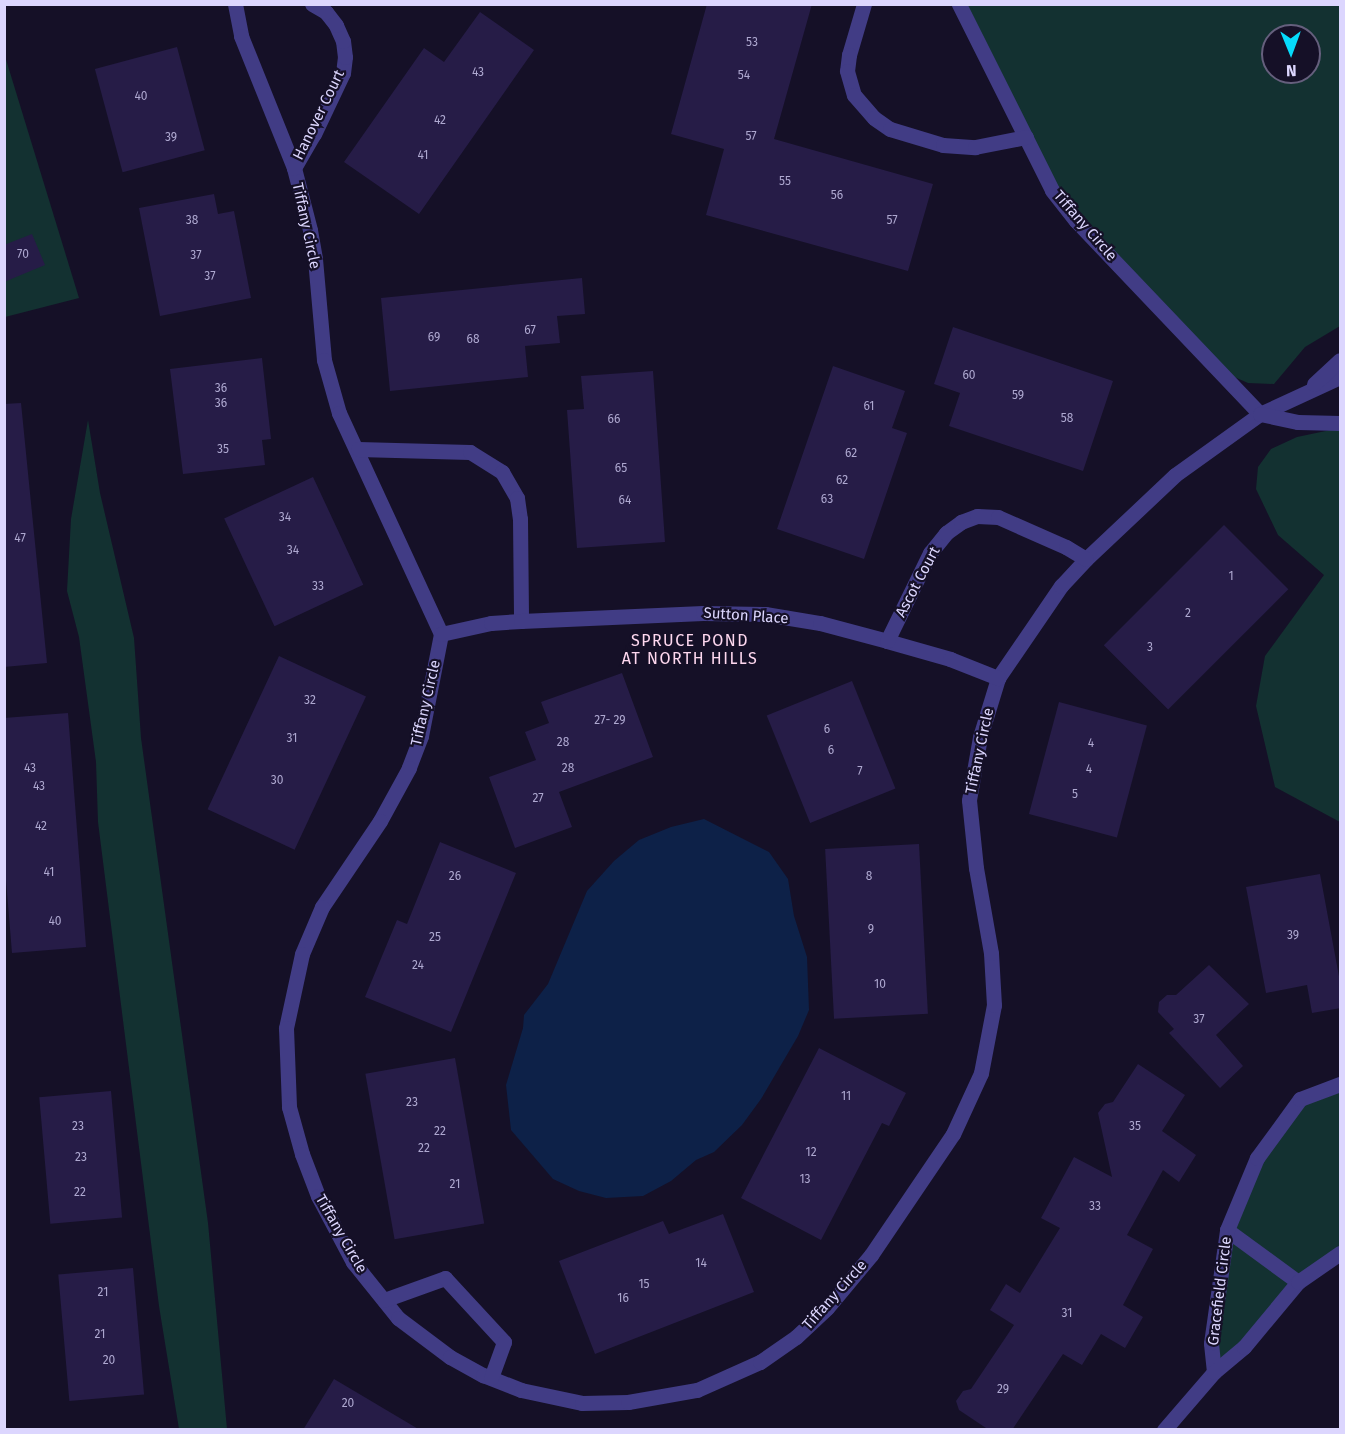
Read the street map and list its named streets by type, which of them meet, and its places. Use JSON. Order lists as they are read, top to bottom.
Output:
{
  "streets": {
    "street": [
      "Hanover Court",
      "Tiffany Circle",
      "Ascot Court",
      "Sutton Place",
      "Gracefield Circle"
    ]
  },
  "crossings": [
    ["Hanover Court", "Tiffany Circle"],
    ["Tiffany Circle", "Ascot Court"],
    ["Tiffany Circle", "Sutton Place"],
    ["Ascot Court", "Sutton Place"]
  ],
  "districts": ["SPRUCE POND AT NORTH HILLS"],
  "house_numbers": [
    "53",
    "43",
    "54",
    "40",
    "42",
    "57",
    "39",
    "41",
    "55",
    "56",
    "38",
    "57",
    "70",
    "37",
    "37",
    "67",
    "69",
    "68",
    "60",
    "36",
    "59",
    "36",
    "61",
    "58",
    "66",
    "35",
    "62",
    "65",
    "62",
    "63",
    "64",
    "34",
    "47",
    "34",
    "1",
    "33",
    "2",
    "3",
    "32",
    "27- 29",
    "6",
    "31",
    "28",
    "4",
    "6",
    "43",
    "28",
    "4",
    "7",
    "30",
    "43",
    "5",
    "27",
    "42",
    "41",
    "26",
    "8",
    "40",
    "9",
    "39",
    "25",
    "24",
    "10",
    "37",
    "11",
    "23",
    "23",
    "35",
    "22",
    "22",
    "12",
    "23",
    "13",
    "21",
    "22",
    "33",
    "14",
    "15",
    "21",
    "16",
    "31",
    "21",
    "20",
    "29",
    "20"
  ],
  "north": "bottom"
}
